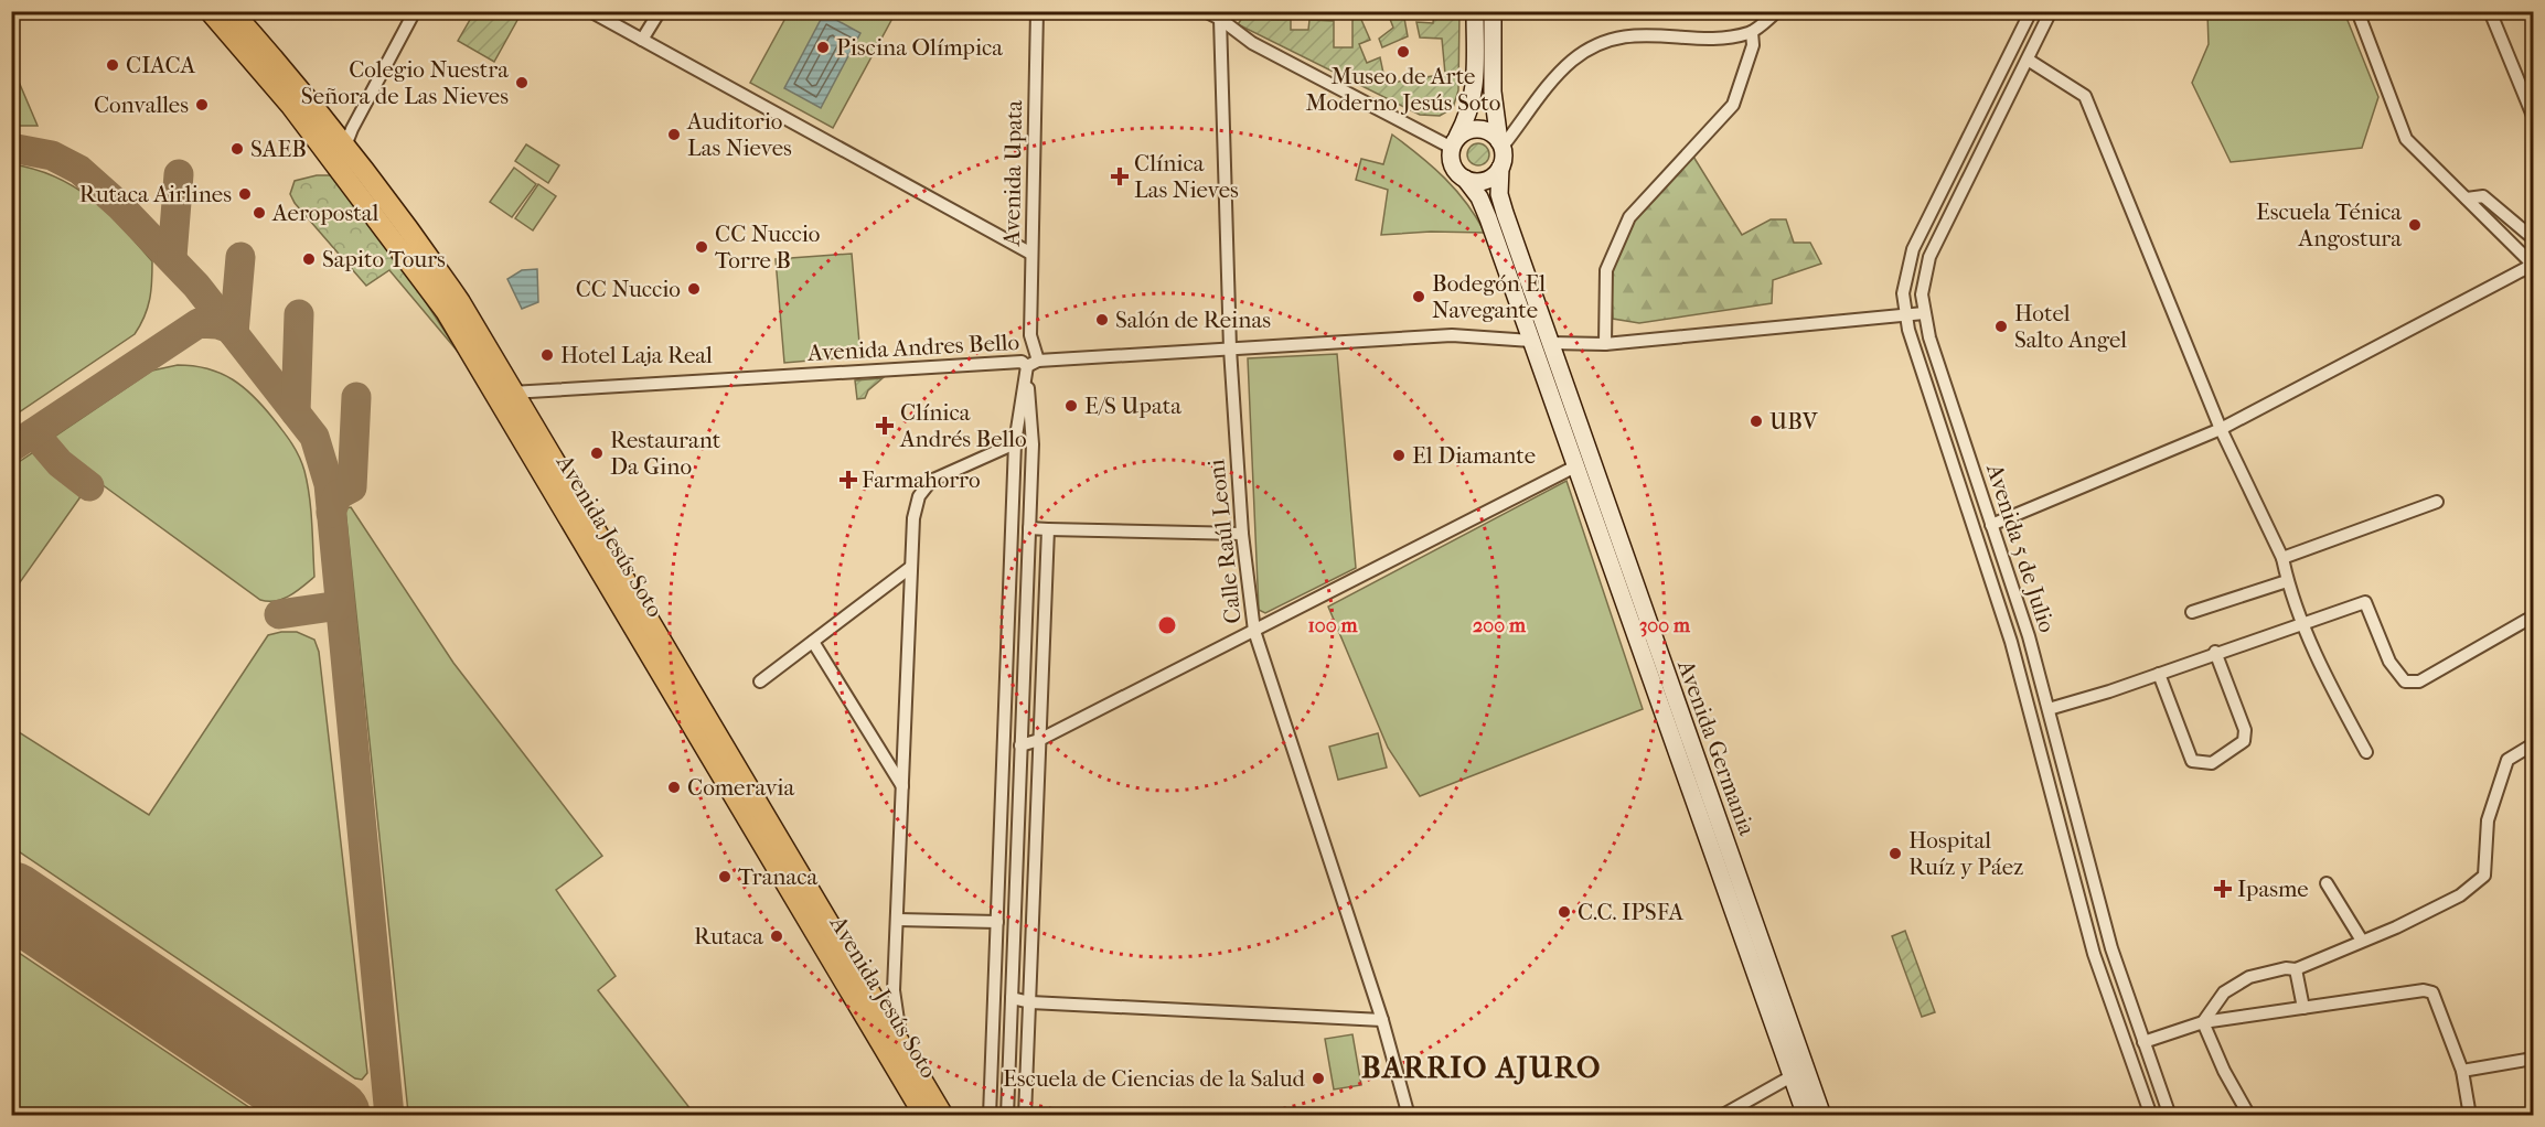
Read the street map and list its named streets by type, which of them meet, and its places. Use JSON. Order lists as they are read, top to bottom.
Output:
{
  "streets": {
    "main road": ["Avenida Jesús Soto"],
    "street": [
      "Avenida Upata",
      "Avenida Andres Bello",
      "Calle Raúl Leoni",
      "Avenida 5 de Julio",
      "Avenida Germania"
    ]
  },
  "crossings": [
    ["Avenida Upata", "Avenida Andres Bello"],
    ["Avenida Andres Bello", "Avenida Jesús Soto"],
    ["Avenida Andres Bello", "Calle Raúl Leoni"],
    ["Avenida Andres Bello", "Avenida Germania"]
  ],
  "districts": ["BARRIO AJURO"],
  "places": {
    "other": [
      "Piscina Olímpica",
      "Museo de Arte Moderno Jesús Soto",
      "CIACA",
      "Colegio Nuestra Señora de Las Nieves",
      "Convalles",
      "Auditorio Las Nieves",
      "SAEB",
      "Rutaca Airlines",
      "Aeropostal",
      "Escuela Ténica Angostura",
      "CC Nuccio Torre B",
      "Sapito Tours",
      "CC Nuccio",
      "Bodegón El Navegante",
      "Salón de Reinas",
      "Hotel Salto Angel",
      "Hotel Laja Real",
      "E/S Upata",
      "UBV",
      "Restaurant Da Gino",
      "El Diamante",
      "Comeravia",
      "Hospital Ruíz y Páez",
      "Tranaca",
      "C.C. IPSFA",
      "Rutaca",
      "Escuela de Ciencias de la Salud"
    ],
    "health": [
      "Clínica Las Nieves",
      "Clínica Andrés Bello",
      "Farmahorro",
      "Ipasme"
    ]
  },
  "rings": ["100 m", "200 m", "300 m"]
}
